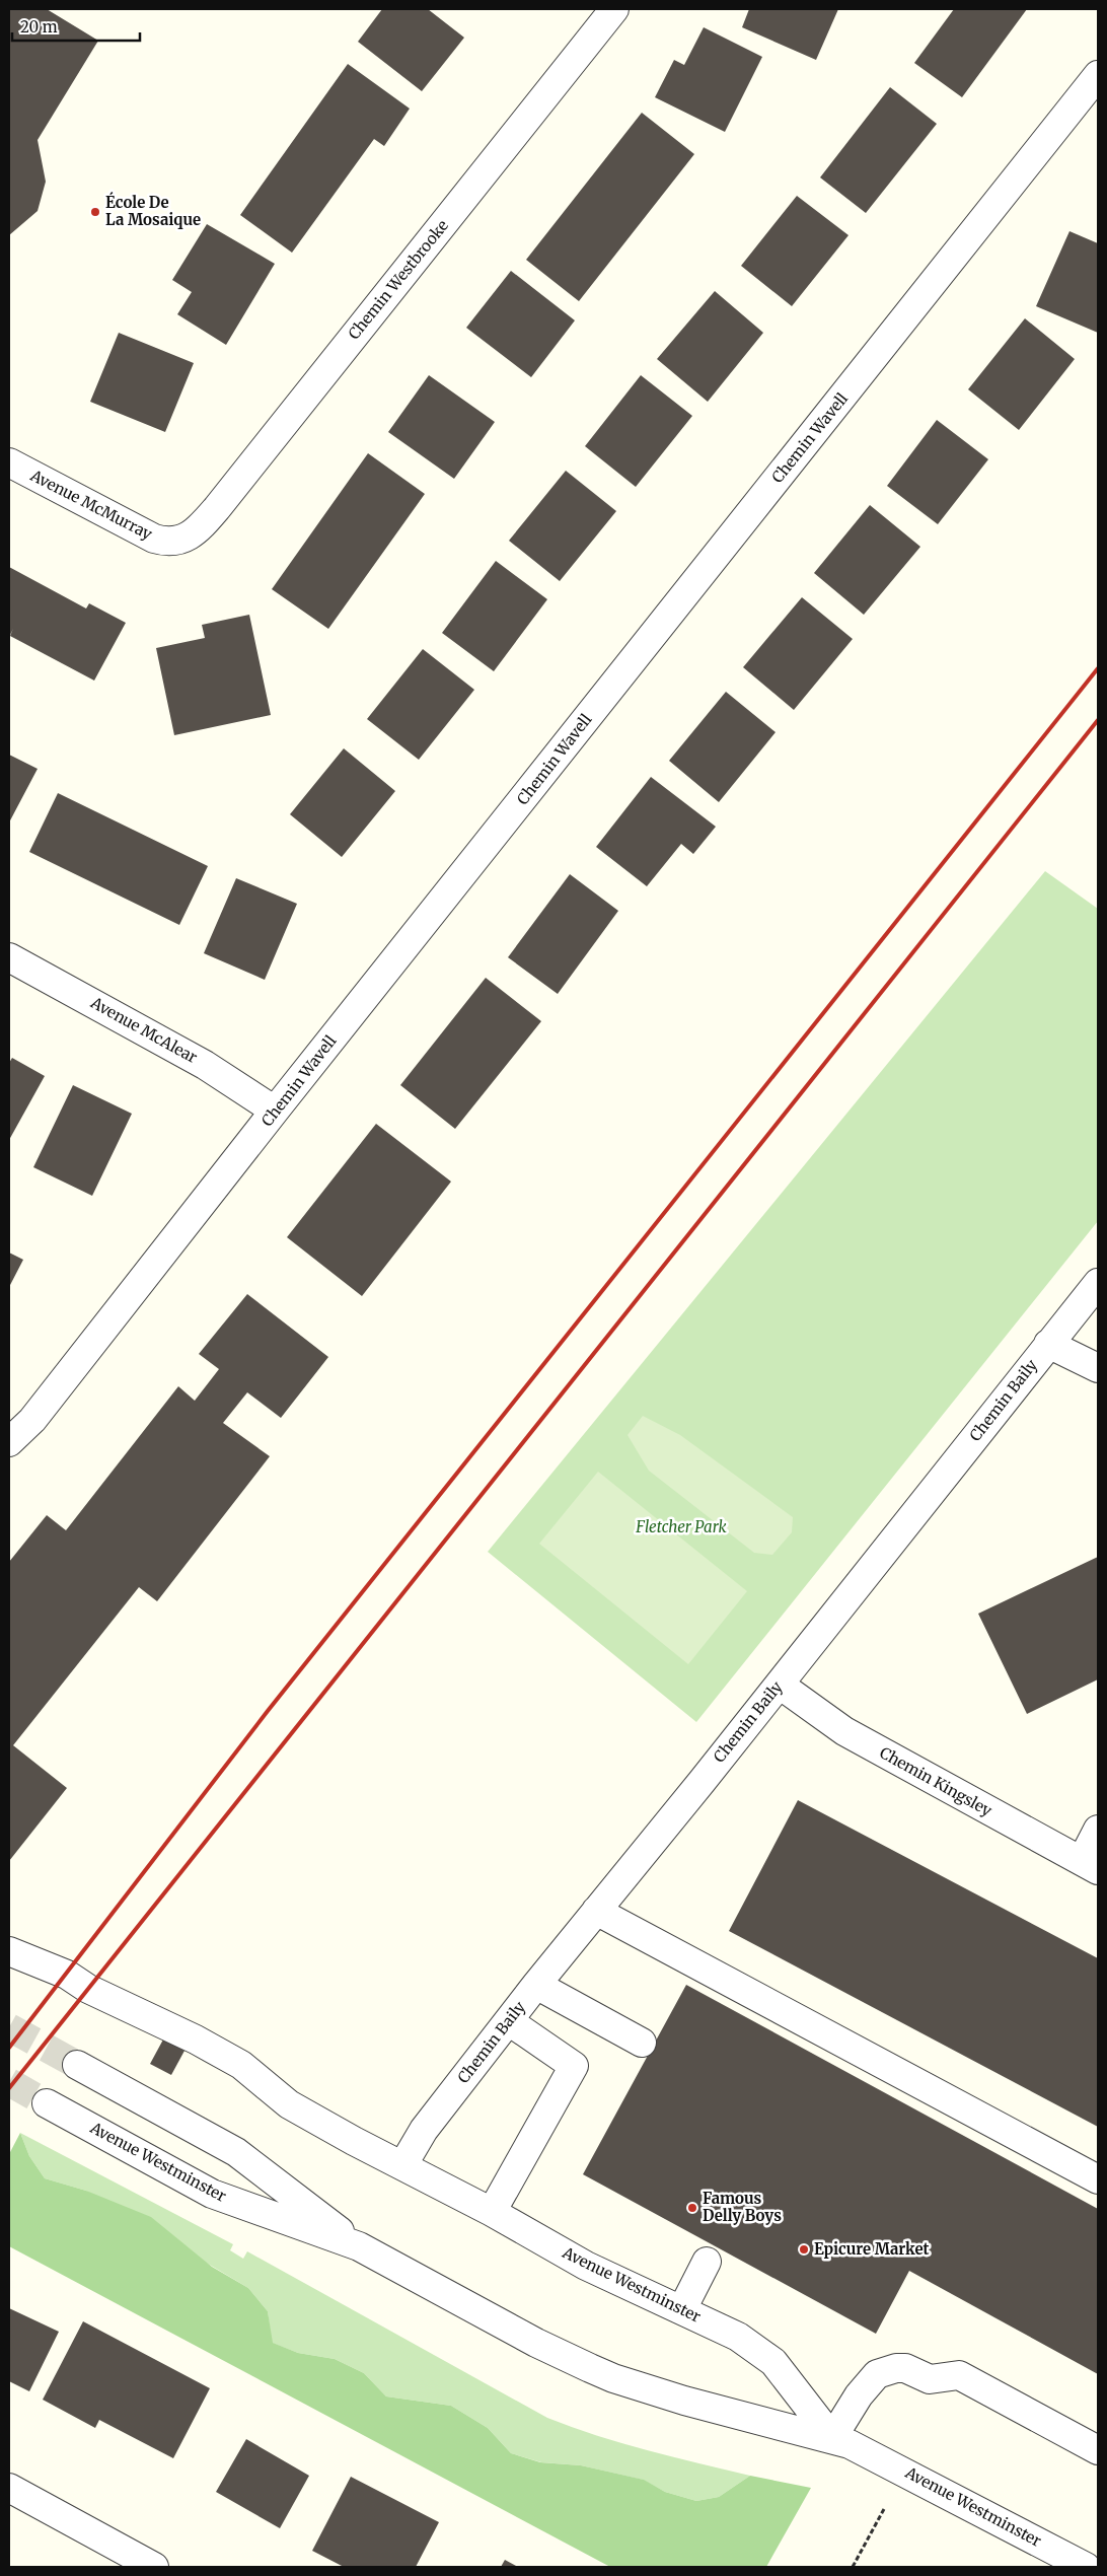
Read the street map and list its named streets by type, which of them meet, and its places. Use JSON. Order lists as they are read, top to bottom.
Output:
{
  "streets": {
    "street": [
      "Chemin Westbrooke",
      "Chemin Wavell",
      "Avenue McMurray",
      "Avenue McAlear",
      "Chemin Baily",
      "Chemin Kingsley",
      "Avenue Westminster"
    ]
  },
  "crossings": [
    ["Chemin Westbrooke", "Avenue McMurray"],
    ["Chemin Wavell", "Avenue McAlear"],
    ["Chemin Baily", "Chemin Kingsley"],
    ["Chemin Baily", "Avenue Westminster"]
  ],
  "parks": ["Fletcher Park"],
  "places": ["École De La Mosaique", "Famous Delly Boys", "Epicure Market"],
  "scale_bar": "20 m"
}
